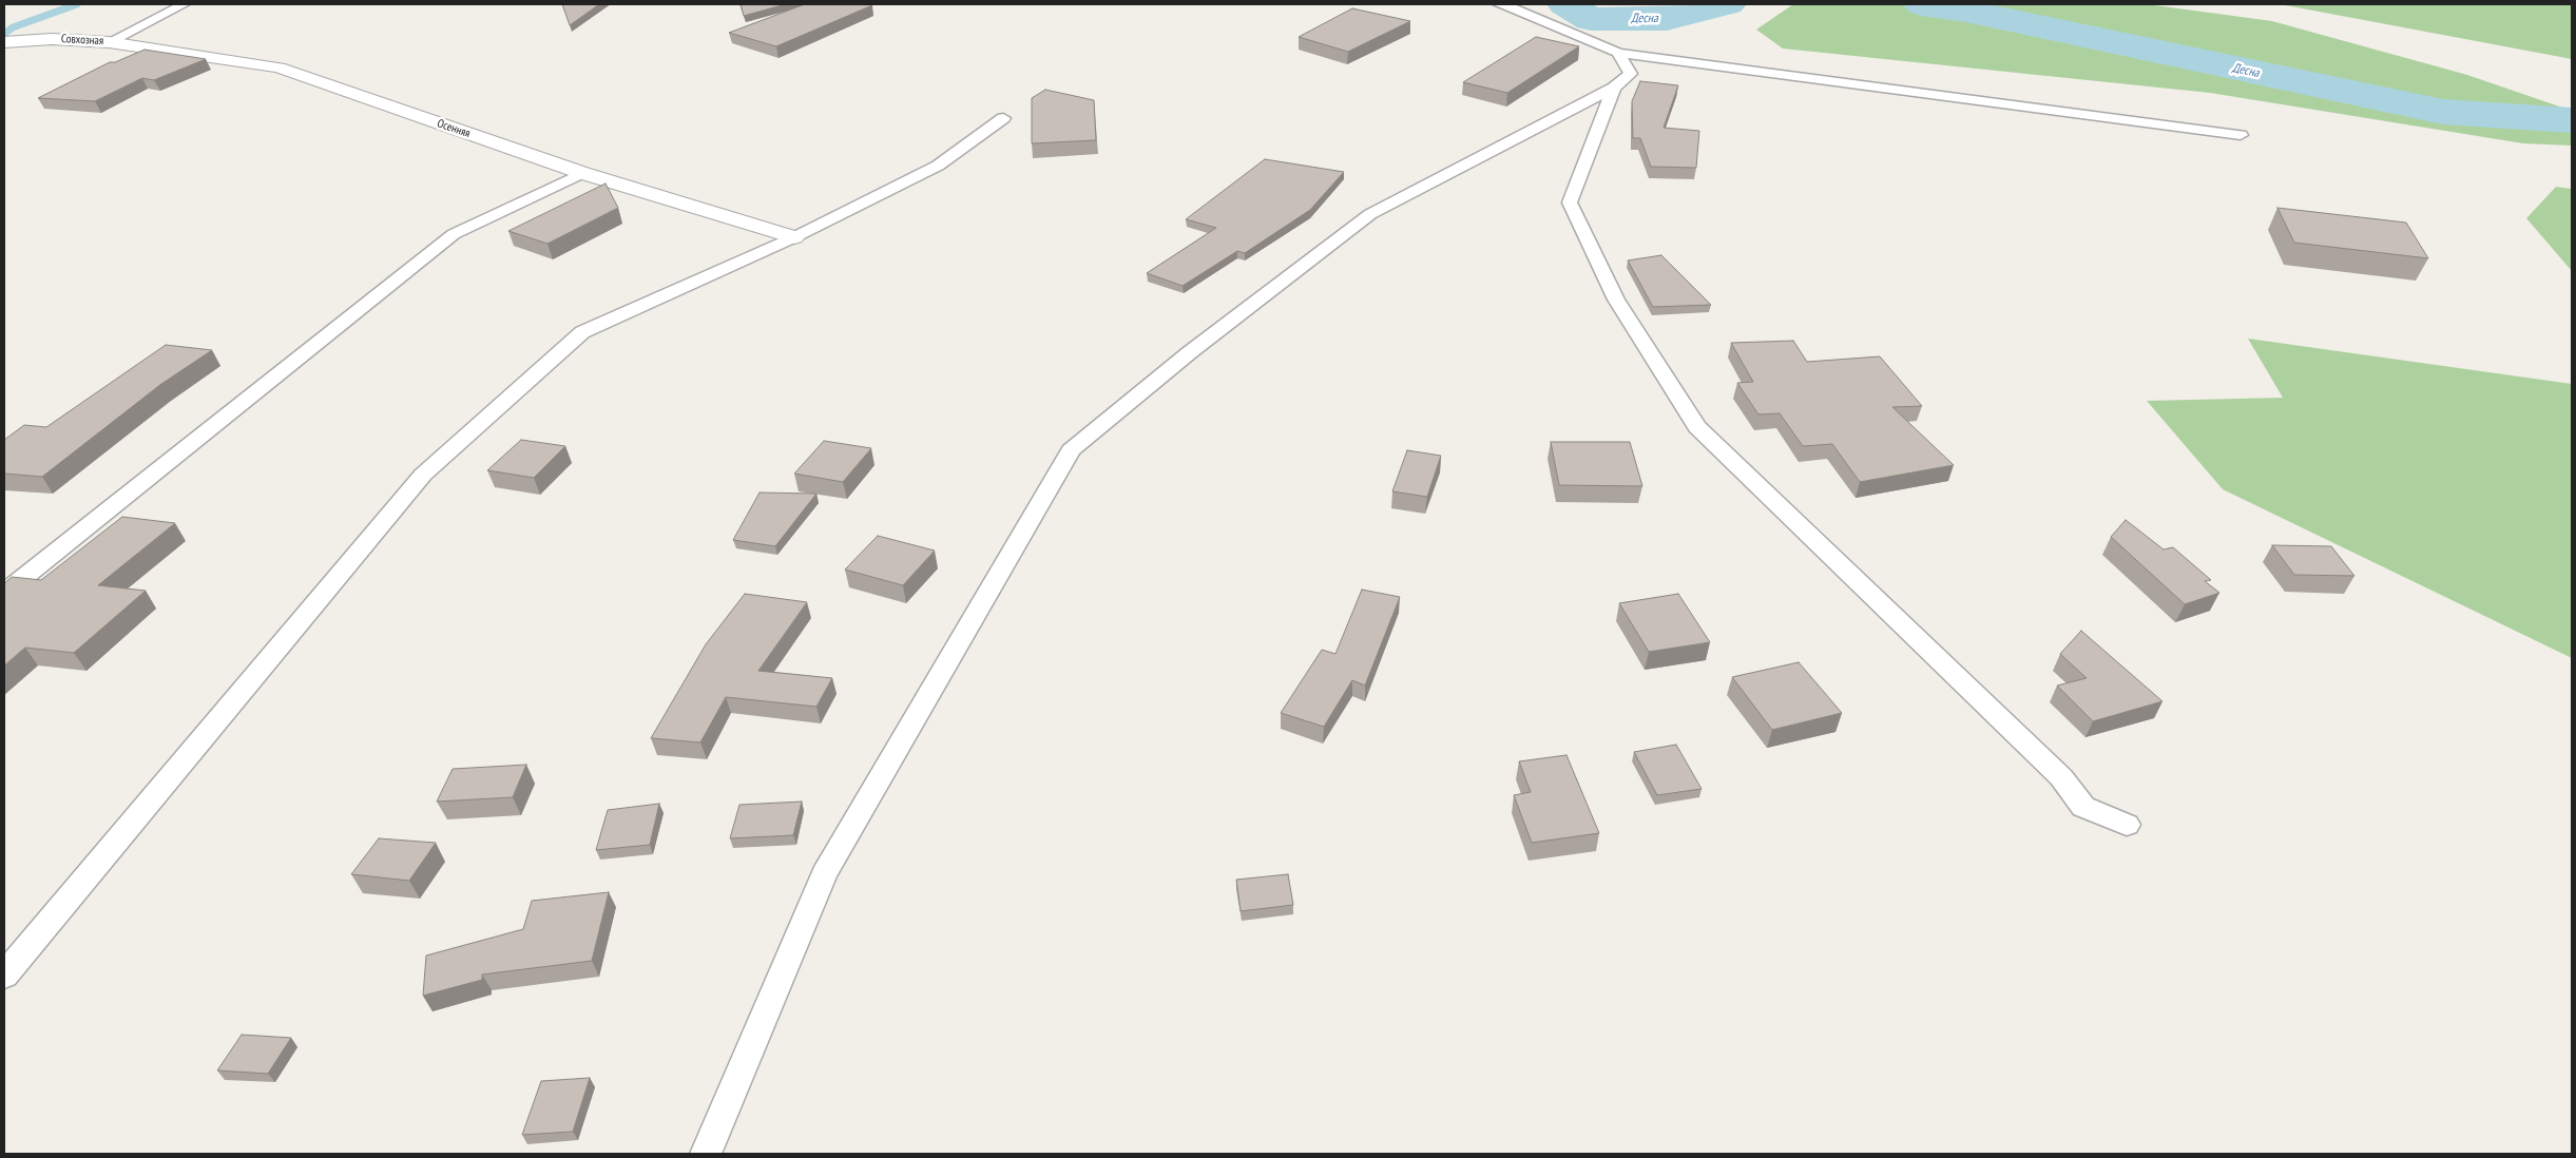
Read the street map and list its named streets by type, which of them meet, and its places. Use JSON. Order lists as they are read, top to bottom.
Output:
{
  "streets": {
    "street": ["Совхозная", "Осенняя"]
  },
  "crossings": [
    ["Совхозная", "Осенняя"]
  ],
  "water": ["Десна"]
}
